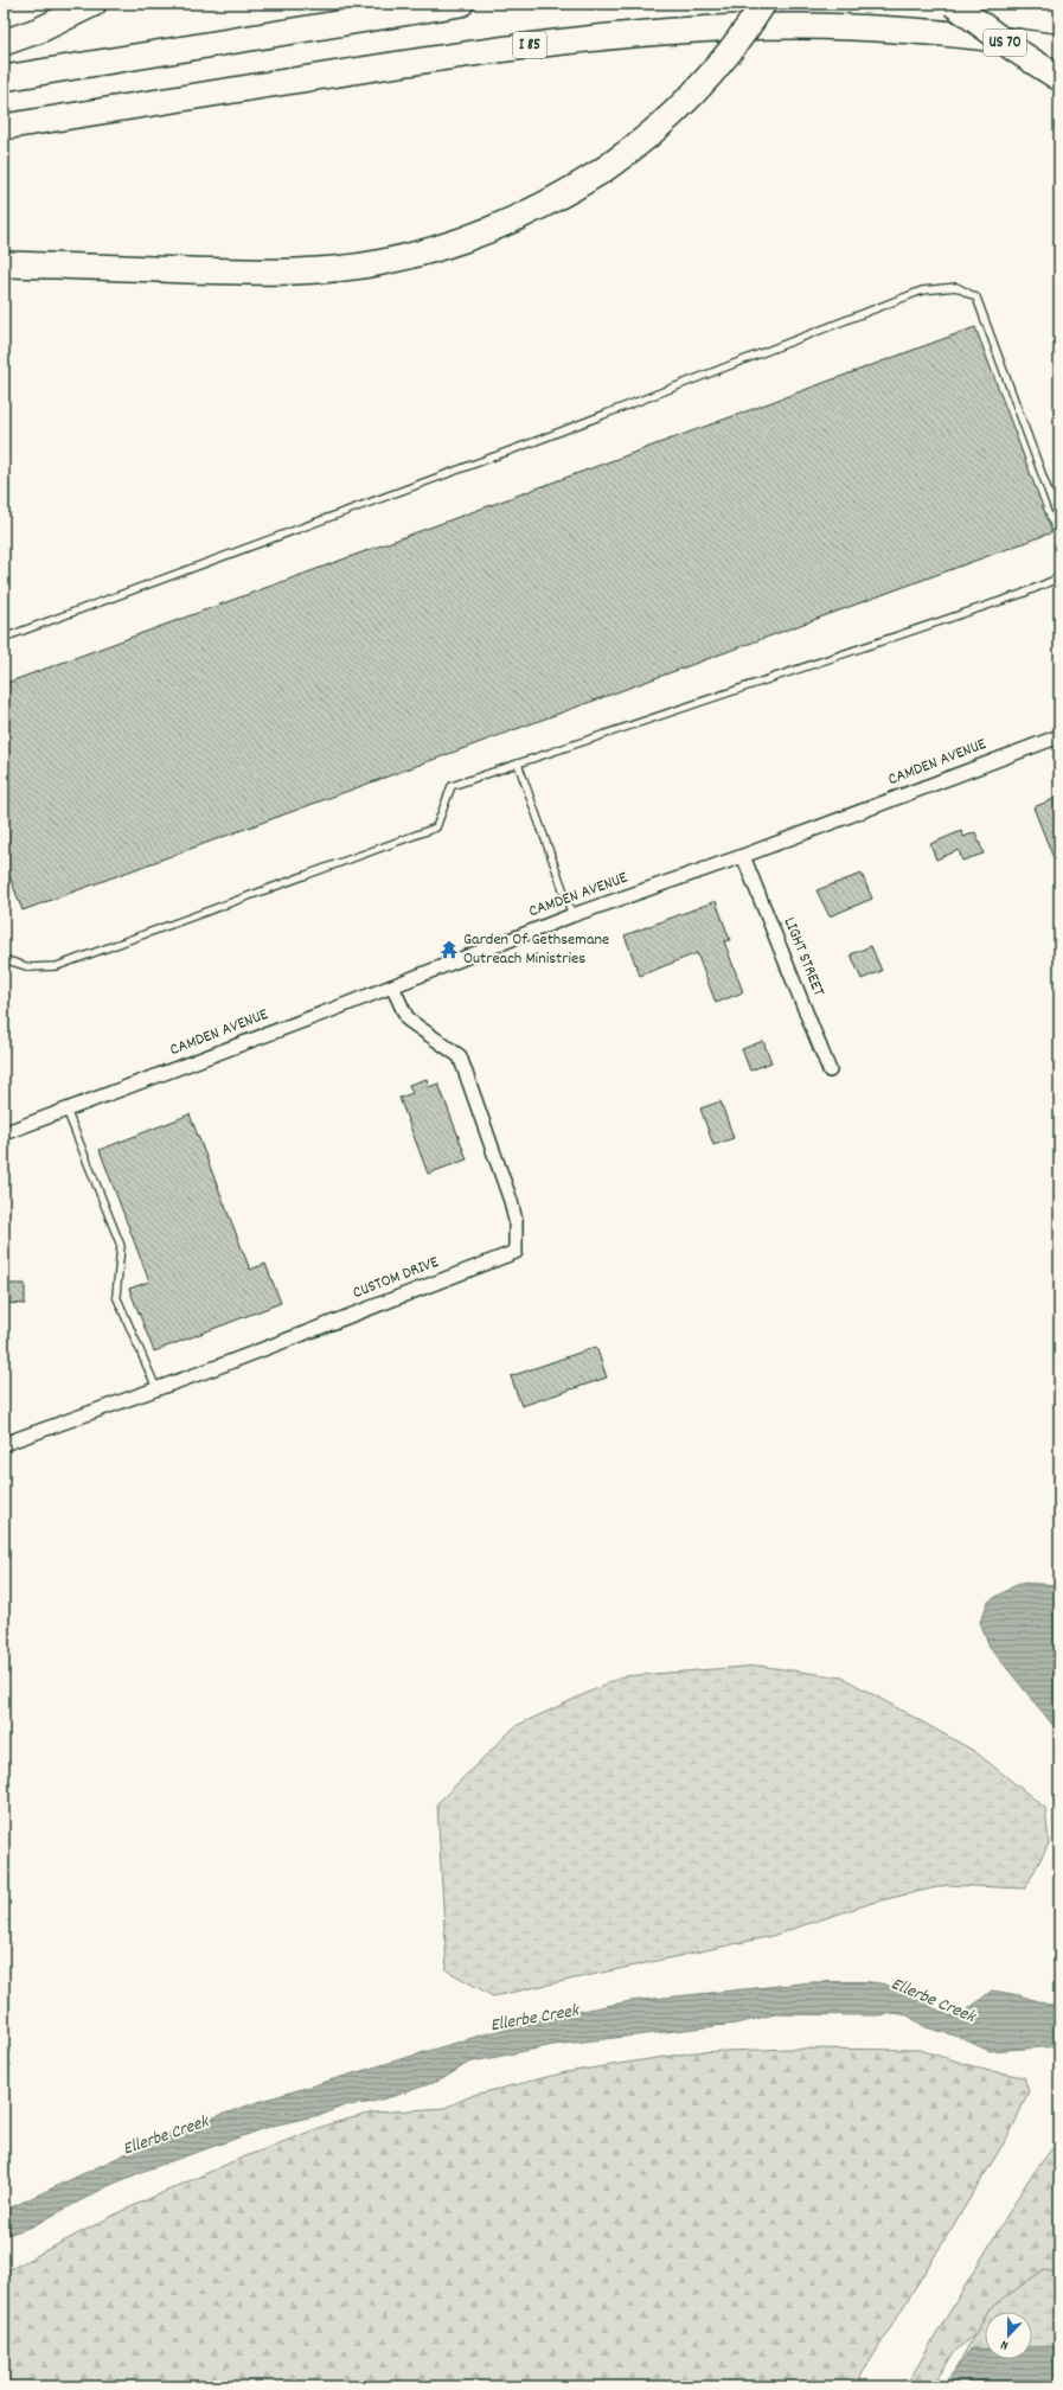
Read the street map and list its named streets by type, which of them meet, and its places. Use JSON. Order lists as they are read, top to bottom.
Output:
{
  "streets": {
    "highway": ["US 70", "I 85"],
    "street": ["CAMDEN AVENUE", "LIGHT STREET", "CUSTOM DRIVE"]
  },
  "crossings": [
    ["CAMDEN AVENUE", "LIGHT STREET"],
    ["CAMDEN AVENUE", "CUSTOM DRIVE"]
  ],
  "water": ["Ellerbe Creek"],
  "places": {
    "temple": ["Garden Of Gethsemane Outreach Ministries"]
  },
  "north": "bottom"
}
